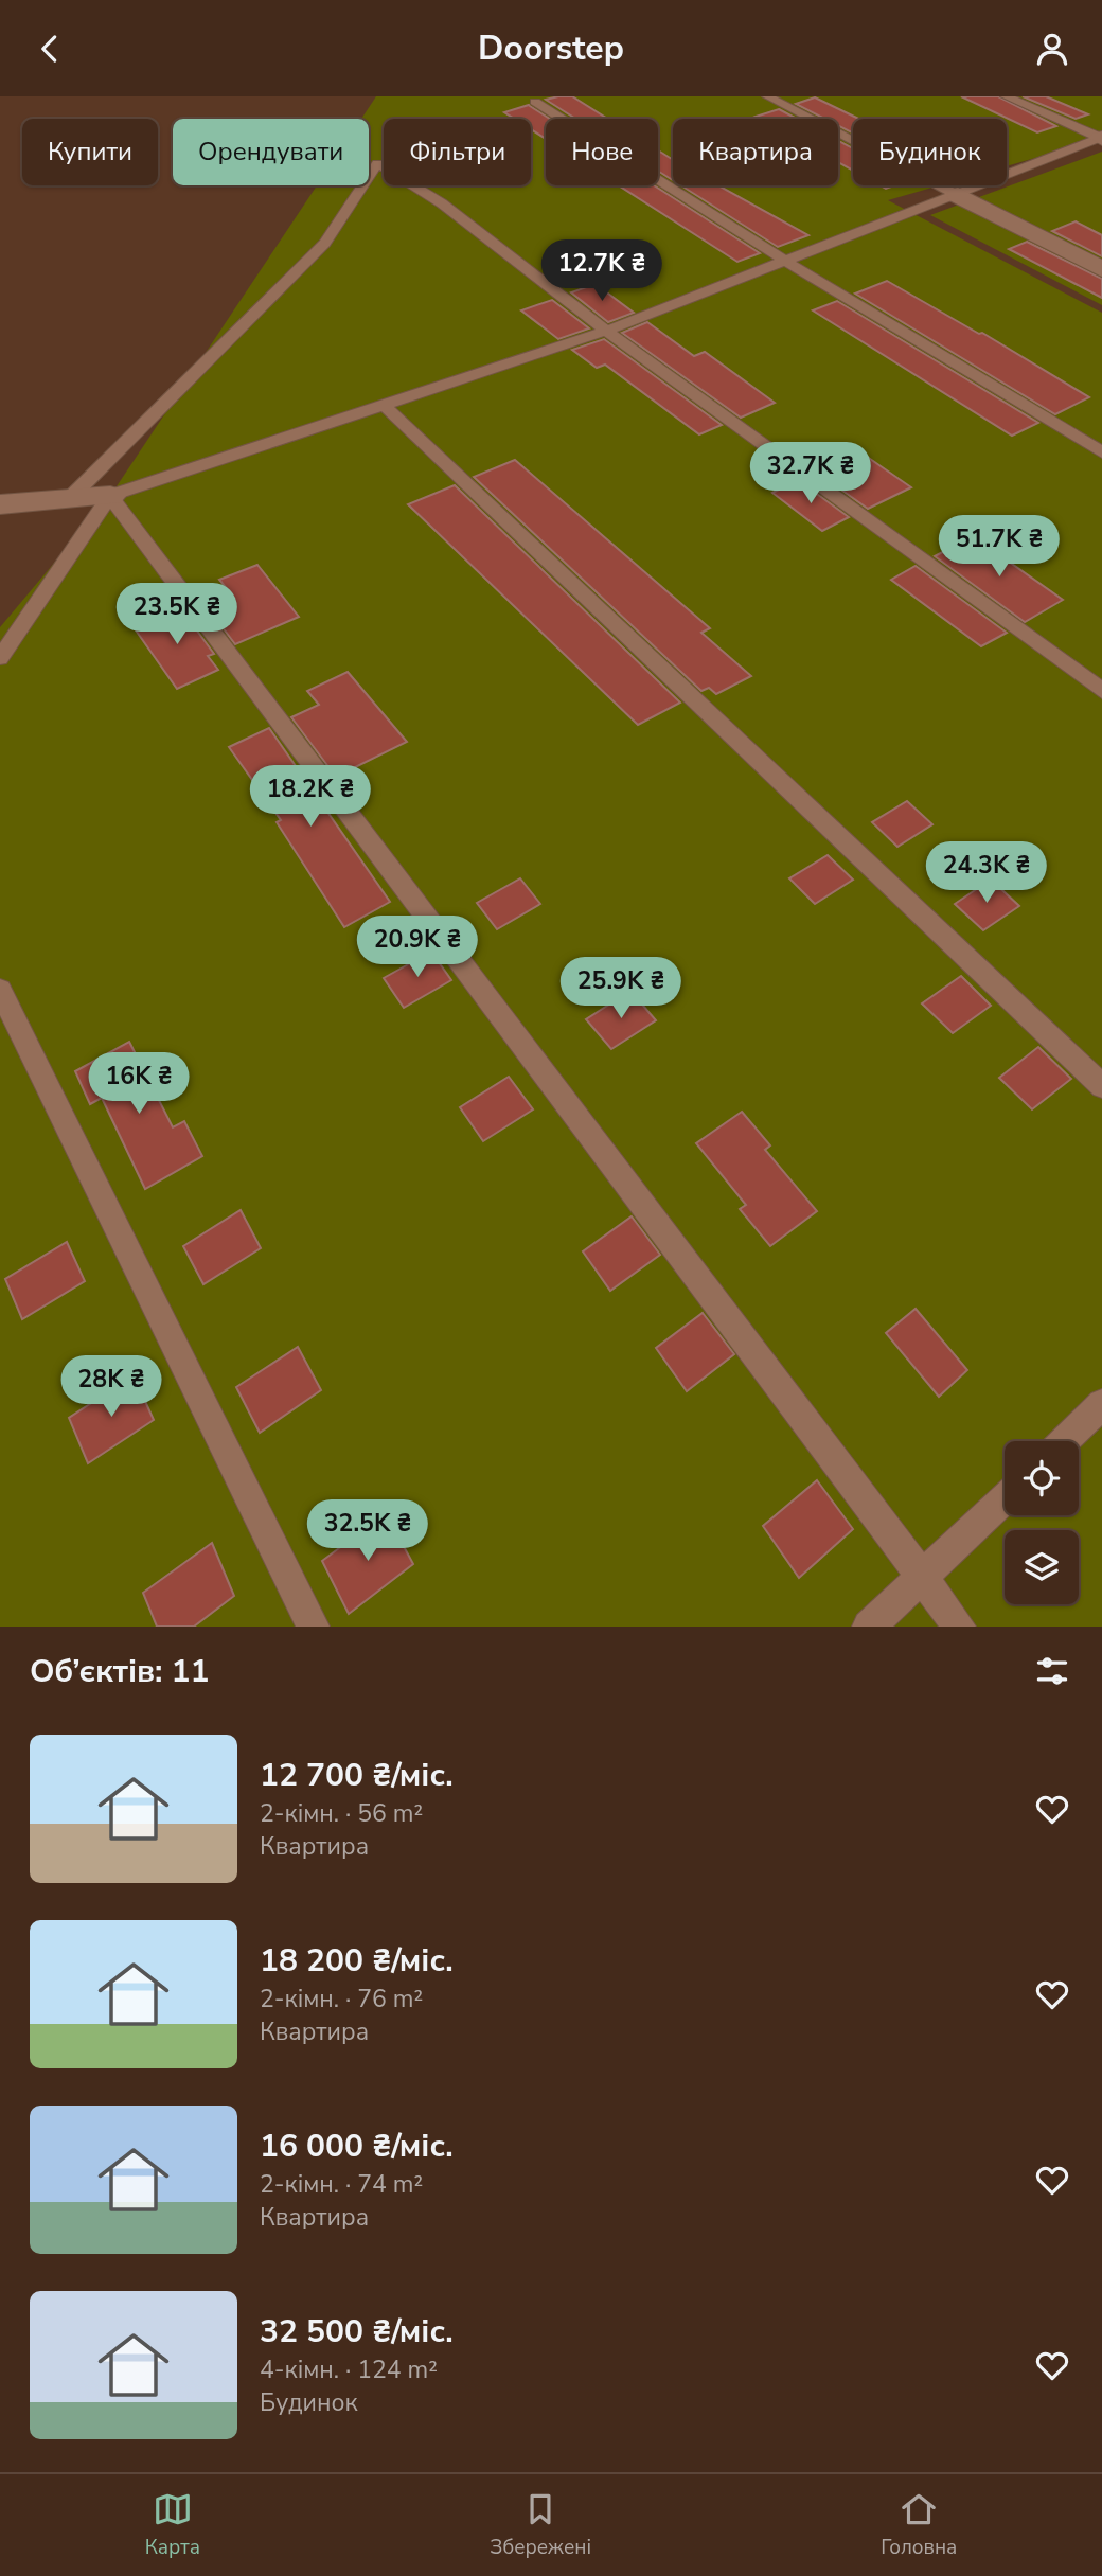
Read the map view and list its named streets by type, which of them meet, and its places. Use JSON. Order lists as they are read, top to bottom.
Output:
{
  "page": {
    "header": "Doorstep",
    "chip": [
      "Купити",
      "Орендувати",
      "Фільтри",
      "Нове",
      "Квартира",
      "Будинок"
    ],
    "price": [
      "12.7K ₴",
      "32.7K ₴",
      "51.7K ₴",
      "23.5K ₴",
      "18.2K ₴",
      "24.3K ₴",
      "20.9K ₴",
      "25.9K ₴",
      "16K ₴",
      "28K ₴",
      "32.5K ₴"
    ],
    "heading": "Об’єктів: 11",
    "list": [
      {
        "name": "12 700 ₴/міс.",
        "note": "2-кімн. · 56 m² · Квартира"
      },
      {
        "name": "18 200 ₴/міс.",
        "note": "2-кімн. · 76 m² · Квартира"
      },
      {
        "name": "16 000 ₴/міс.",
        "note": "2-кімн. · 74 m² · Квартира"
      },
      {
        "name": "32 500 ₴/міс.",
        "note": "4-кімн. · 124 m² · Будинок"
      }
    ],
    "tabs": ["Карта", "Збережені", "Головна"]
  }
}
